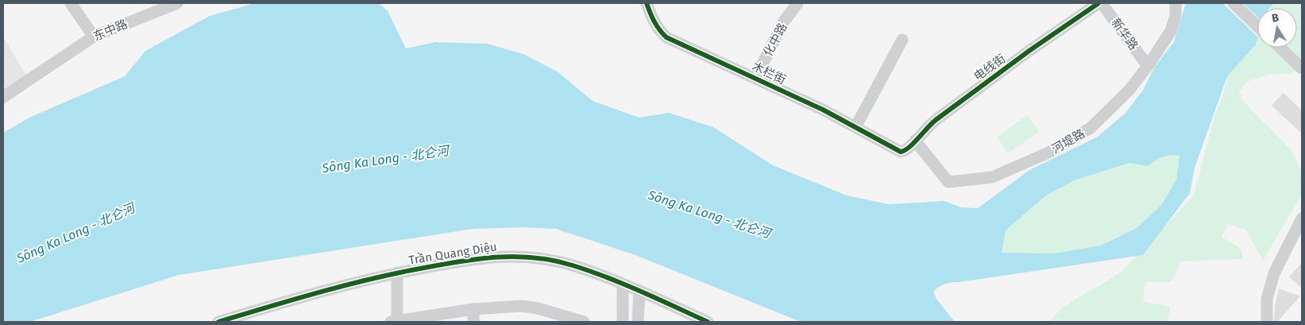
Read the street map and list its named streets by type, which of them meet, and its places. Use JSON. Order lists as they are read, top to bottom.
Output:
{
  "streets": {
    "street": [
      "东中路",
      "新华路",
      "化中路",
      "电线街",
      "木栏街",
      "河堤路",
      "Trần Quang Diệu"
    ]
  },
  "crossings": [
    ["新华路", "河堤路"],
    ["化中路", "木栏街"],
    ["电线街", "木栏街"],
    ["电线街", "河堤路"]
  ],
  "water": ["Sông Ka Long - 北仑河"],
  "north": "top"
}
